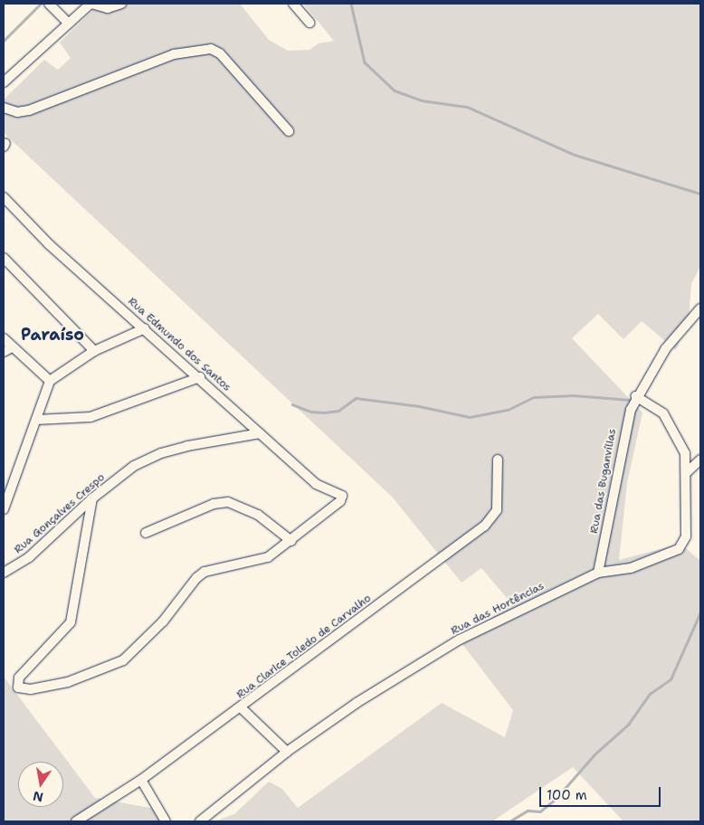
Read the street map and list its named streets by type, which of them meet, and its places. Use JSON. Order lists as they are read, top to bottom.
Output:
{
  "streets": {
    "street": [
      "Rua Edmundo dos Santos",
      "Rua das Buganvílias",
      "Rua Gonçalves Crespo",
      "Rua das Hortências",
      "Rua Clarice Toledo de Carvalho"
    ]
  },
  "crossings": [
    ["Rua Edmundo dos Santos", "Rua Gonçalves Crespo"],
    ["Rua das Buganvílias", "Rua das Hortências"]
  ],
  "districts": ["Paraíso"],
  "scale_bar": "100 m",
  "north": "bottom"
}
